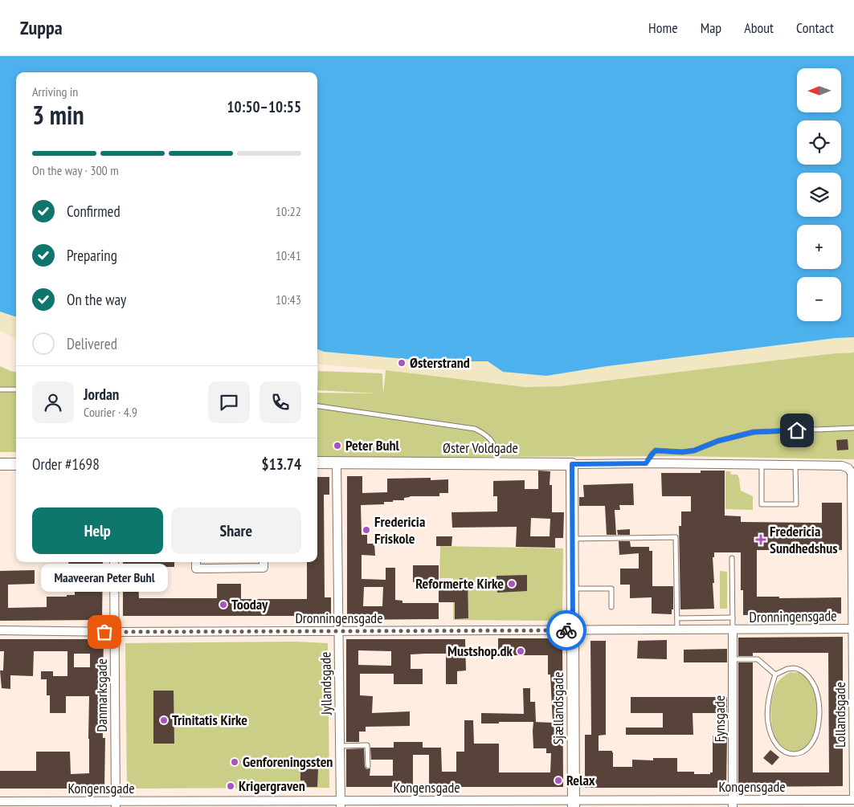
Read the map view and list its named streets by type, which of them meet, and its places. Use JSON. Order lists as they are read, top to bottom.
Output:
{
  "streets": {
    "street": [
      "Øster Voldgade",
      "Dronningensgade",
      "Jyllandsgade",
      "Danmarksgade",
      "Sjællandsgade",
      "Lollandsgade",
      "Fynsgade",
      "Kongensgade"
    ]
  },
  "crossings": [
    ["Øster Voldgade", "Dronningensgade"],
    ["Øster Voldgade", "Jyllandsgade"],
    ["Øster Voldgade", "Sjællandsgade"],
    ["Dronningensgade", "Jyllandsgade"],
    ["Dronningensgade", "Danmarksgade"],
    ["Dronningensgade", "Sjællandsgade"],
    ["Dronningensgade", "Lollandsgade"],
    ["Dronningensgade", "Fynsgade"],
    ["Jyllandsgade", "Kongensgade"],
    ["Danmarksgade", "Kongensgade"],
    ["Sjællandsgade", "Kongensgade"],
    ["Lollandsgade", "Kongensgade"],
    ["Fynsgade", "Kongensgade"]
  ],
  "places": {
    "other": [
      "Østerstrand",
      "Peter Buhl",
      "Fredericia Friskole",
      "Reformerte Kirke",
      "Tooday",
      "Maaveeran Peter Buhl",
      "Mustshop.dk",
      "Trinitatis Kirke",
      "Genforeningssten",
      "Relax",
      "Krigergraven"
    ],
    "health": ["Fredericia Sundhedshus"]
  },
  "north": "left",
  "page": {
    "header": "Zuppa",
    "nav": [
      "Home",
      "Map",
      "About",
      "Contact"
    ],
    "map_buttons": ["+", "−"],
    "heading": ["3 min", "Arriving in", "10:50–10:55"],
    "panel": [
      "Jordan",
      "Courier · 4.9",
      "Order #1698",
      "$13.74"
    ],
    "bar": "On the way · 300 m",
    "list": [
      ["Confirmed", "10:22"],
      ["Preparing", "10:41"],
      ["On the way", "10:43"],
      "Delivered"
    ],
    "buttons": ["Help", "Share"],
    "bubble": "Maaveeran Peter Buhl"
  }
}
